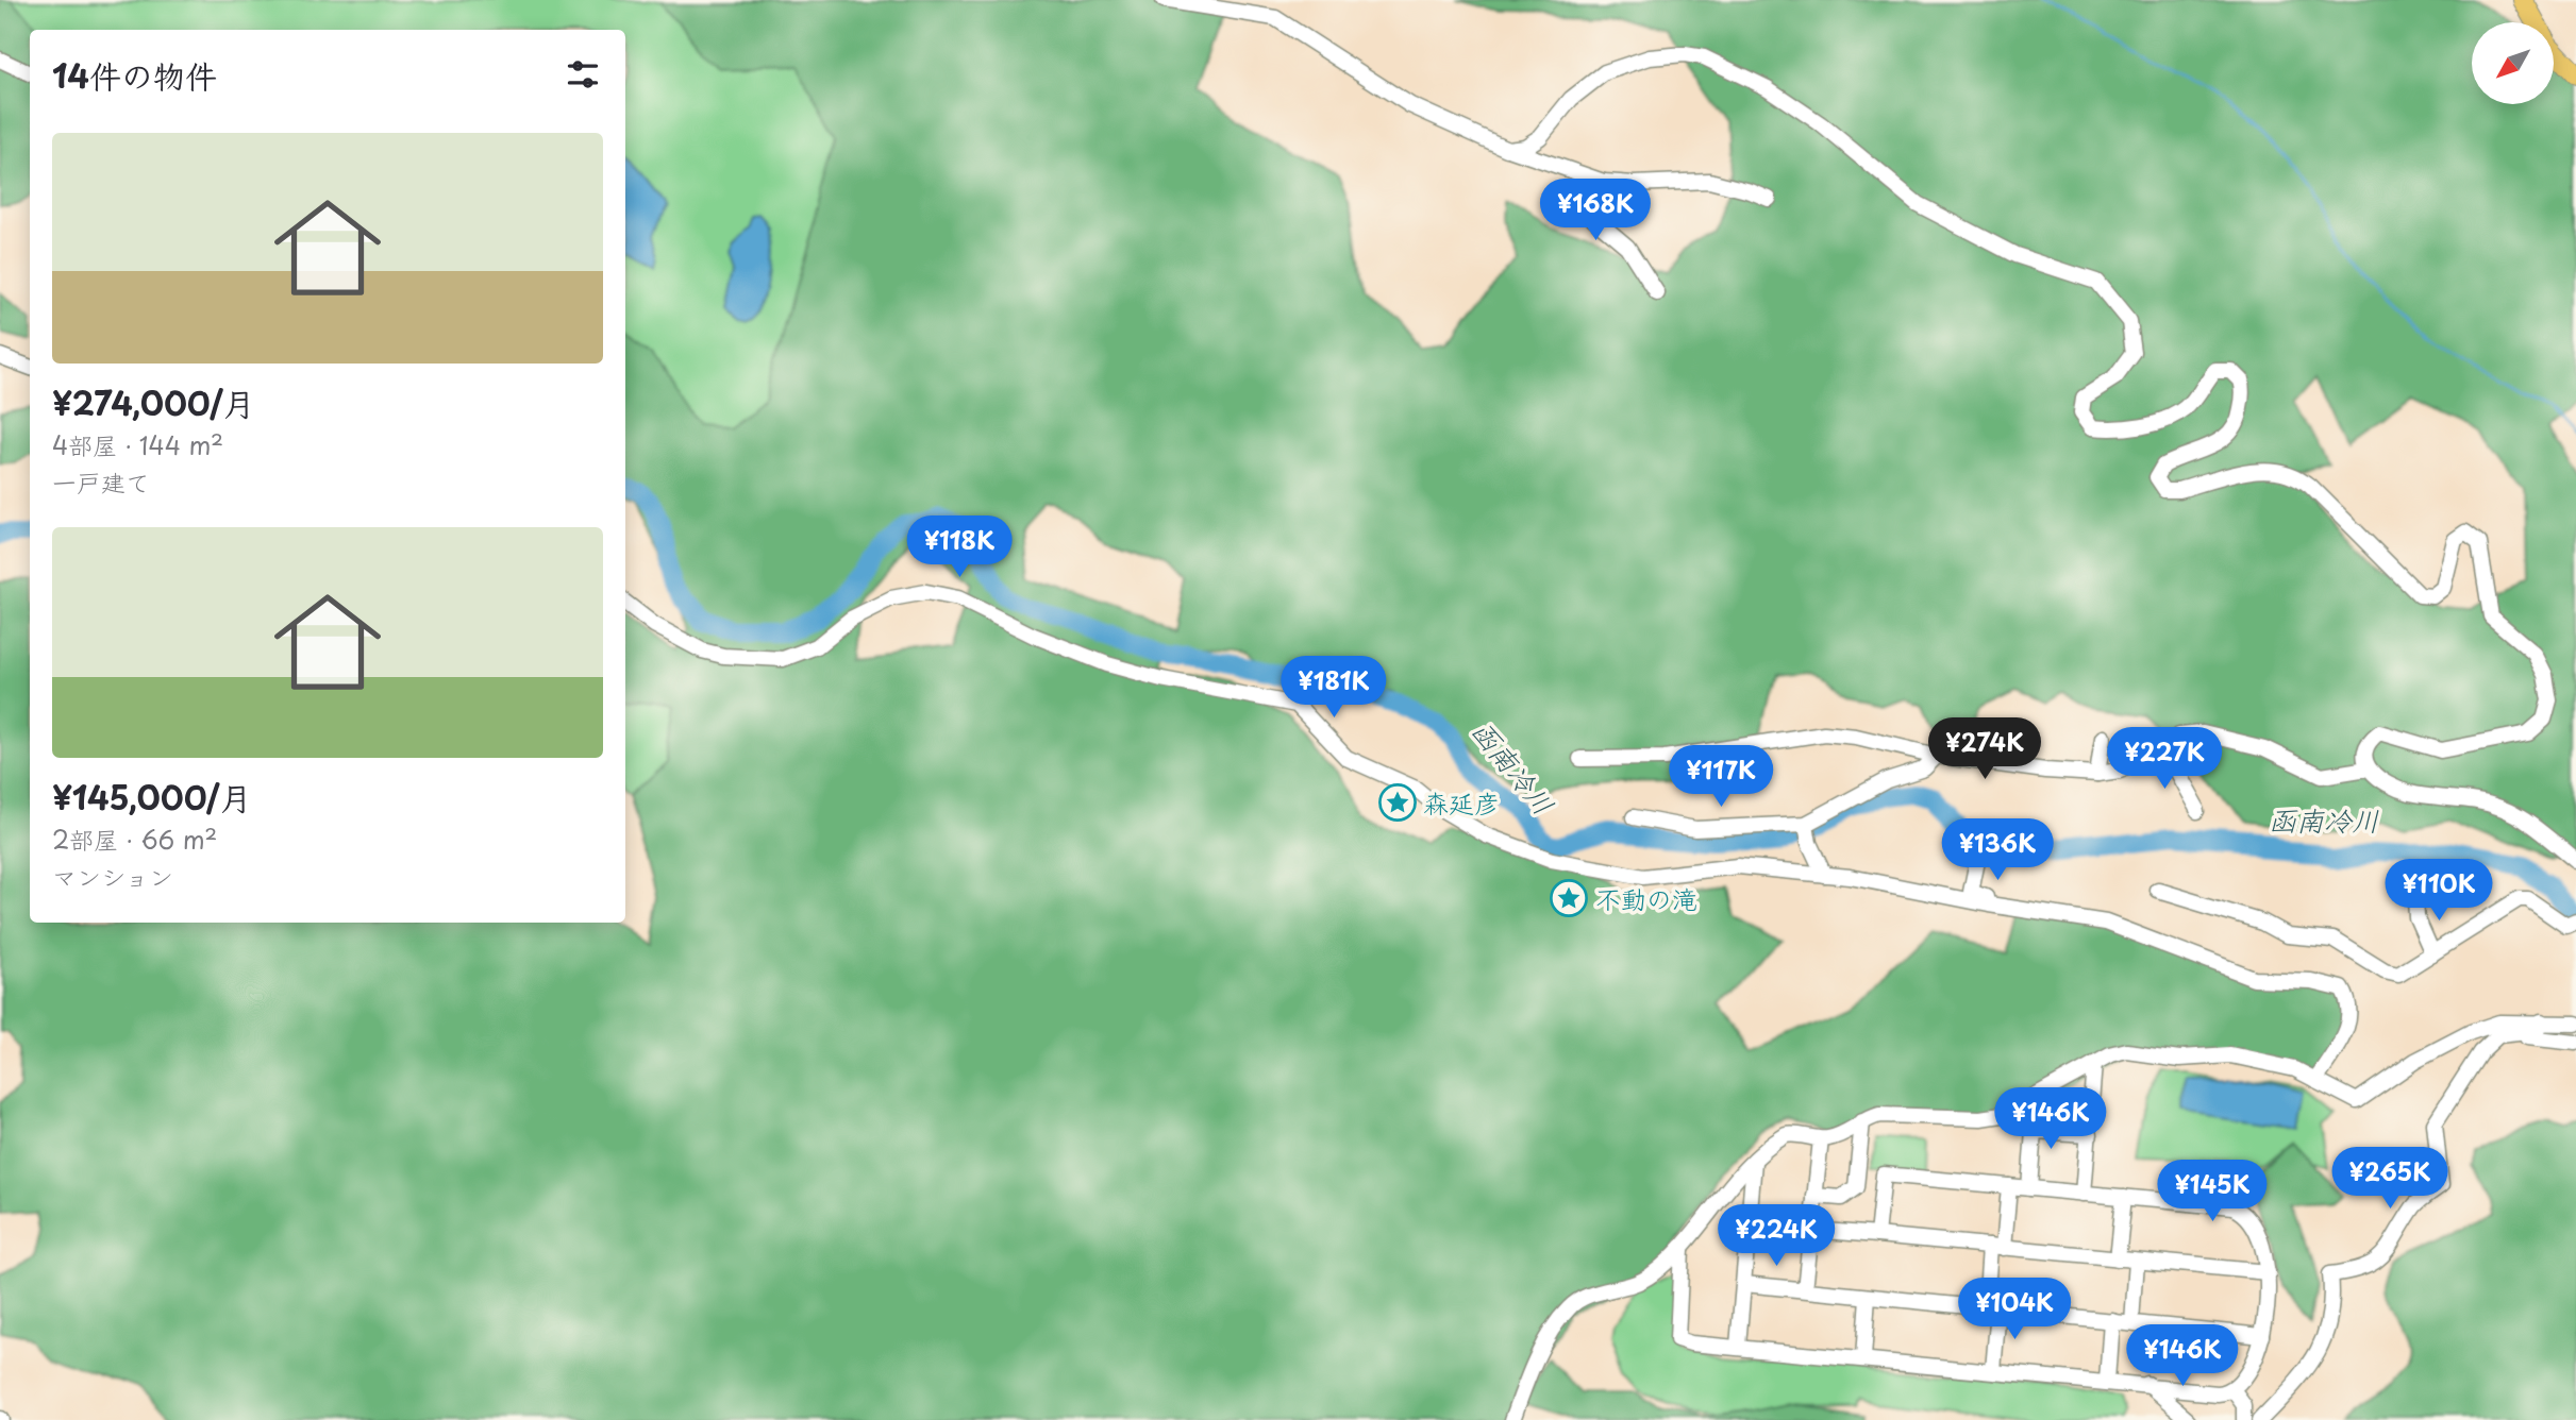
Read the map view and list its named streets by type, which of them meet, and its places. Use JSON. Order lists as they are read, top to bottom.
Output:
{
  "water": ["函南冷川"],
  "places": {
    "place": ["森延彦", "不動の滝"]
  },
  "north": "bottom left",
  "page": {
    "heading": "14件の物件",
    "list": [
      {
        "name": "¥274,000/月",
        "note": "4部屋 · 144 m² · 一戸建て"
      },
      {
        "name": "¥145,000/月",
        "note": "2部屋 · 66 m² · マンション"
      }
    ],
    "price": [
      "¥168K",
      "¥118K",
      "¥181K",
      "¥274K",
      "¥227K",
      "¥117K",
      "¥136K",
      "¥110K",
      "¥146K",
      "¥265K",
      "¥145K",
      "¥224K",
      "¥104K",
      "¥146K"
    ]
  }
}
